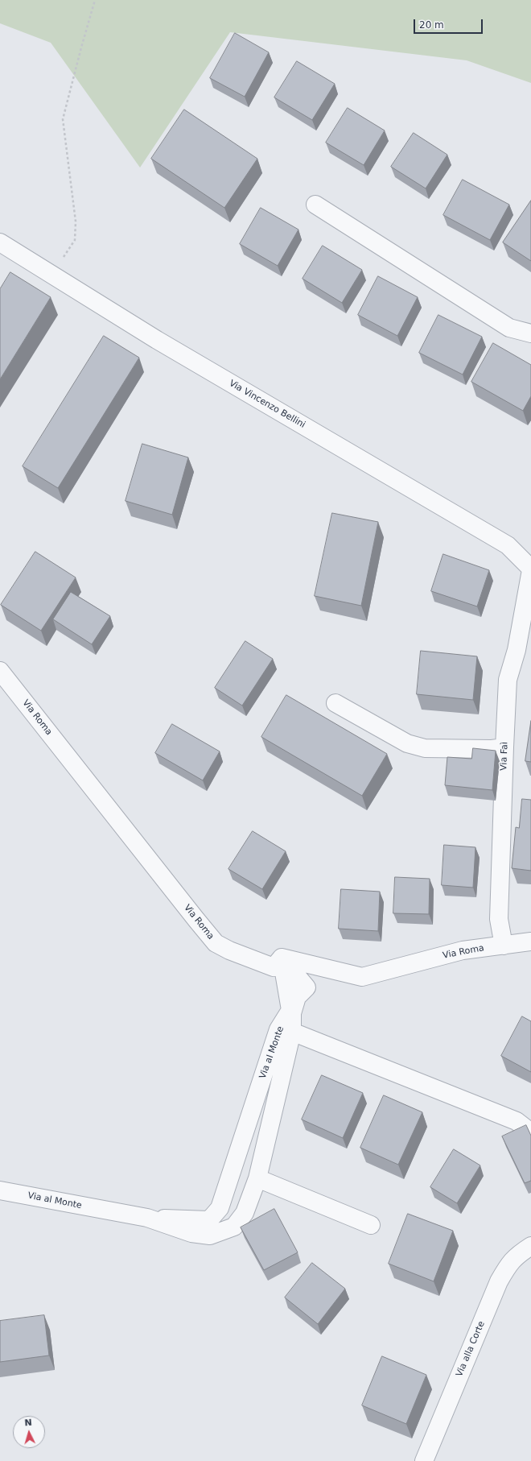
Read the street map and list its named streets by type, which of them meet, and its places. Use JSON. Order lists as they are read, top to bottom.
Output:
{
  "streets": {
    "street": [
      "Via Vincenzo Bellini",
      "Via Roma",
      "Via Faì",
      "Via al Monte",
      "Via alla Corte"
    ]
  },
  "crossings": [
    ["Via Vincenzo Bellini", "Via Faì"],
    ["Via Roma", "Via Faì"],
    ["Via Roma", "Via al Monte"]
  ],
  "scale_bar": "20 m",
  "north": "top"
}
